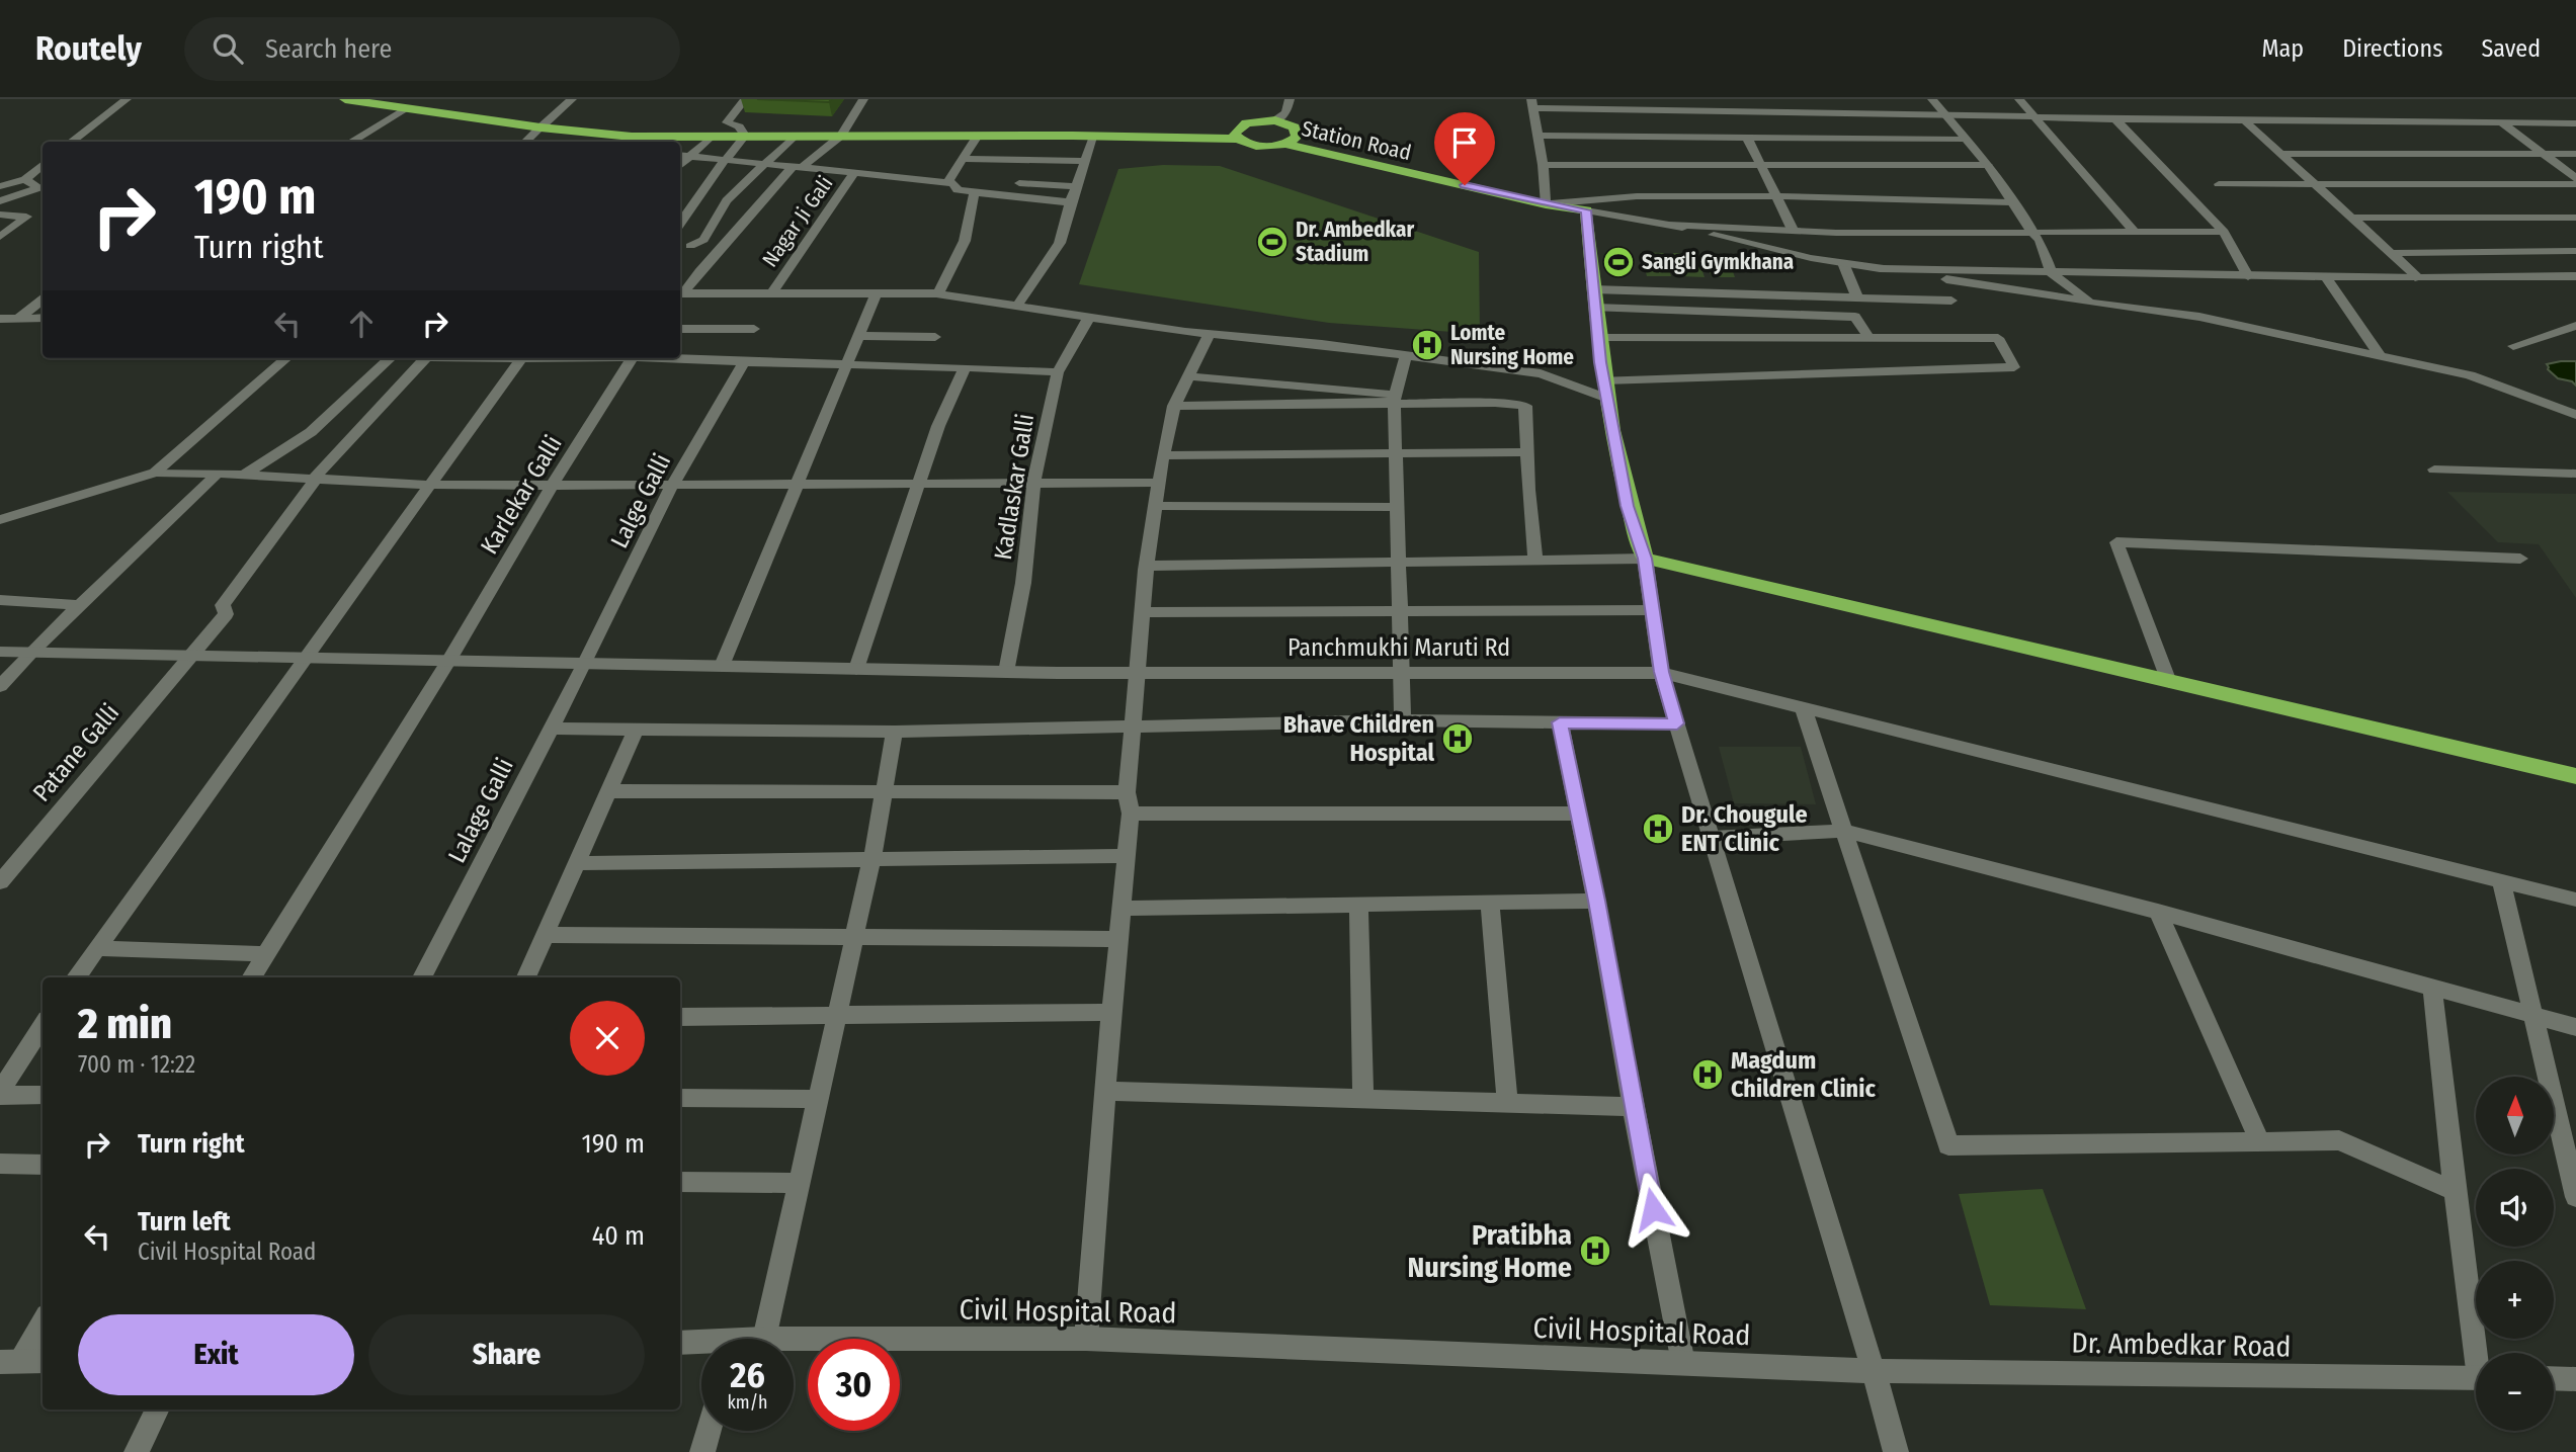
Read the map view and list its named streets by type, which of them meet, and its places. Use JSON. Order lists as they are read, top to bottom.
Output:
{
  "streets": {
    "highway": ["Station Road"],
    "street": [
      "Nagar Ji Gali",
      "Kadlaskar Galli",
      "Karlekar Galli",
      "Lalge Galli",
      "Panchmukhi Maruti Rd",
      "Patane Galli",
      "Lalage Galli",
      "Civil Hospital Road",
      "Dr. Ambedkar Road"
    ]
  },
  "crossings": [
    ["Kadlaskar Galli", "Panchmukhi Maruti Rd"],
    ["Karlekar Galli", "Panchmukhi Maruti Rd"],
    ["Lalge Galli", "Panchmukhi Maruti Rd"],
    ["Lalge Galli", "Lalage Galli"],
    ["Panchmukhi Maruti Rd", "Patane Galli"],
    ["Panchmukhi Maruti Rd", "Lalage Galli"],
    ["Civil Hospital Road", "Dr. Ambedkar Road"]
  ],
  "places": {
    "sports": ["Dr. Ambedkar Stadium", "Sangli Gymkhana"],
    "hospital": [
      "Lomte Nursing Home",
      "Bhave Children Hospital",
      "Dr. Chougule ENT Clinic",
      "Magdum Children Clinic",
      "Pratibha Nursing Home"
    ]
  },
  "north": "top",
  "page": {
    "header": "Routely",
    "search": "Search here",
    "nav": ["Map", "Directions", "Saved"],
    "turn": ["190 m", "Turn right"],
    "heading": ["2 min", "700 m · 12:22"],
    "map_buttons": ["+", "−"],
    "list": [
      {
        "name": "Turn right",
        "value": "190 m"
      },
      {
        "name": "Turn left",
        "note": "Civil Hospital Road",
        "value": "40 m"
      }
    ],
    "buttons": ["Exit", "Share"],
    "speed": "26 km/h",
    "limit": "30"
  }
}
